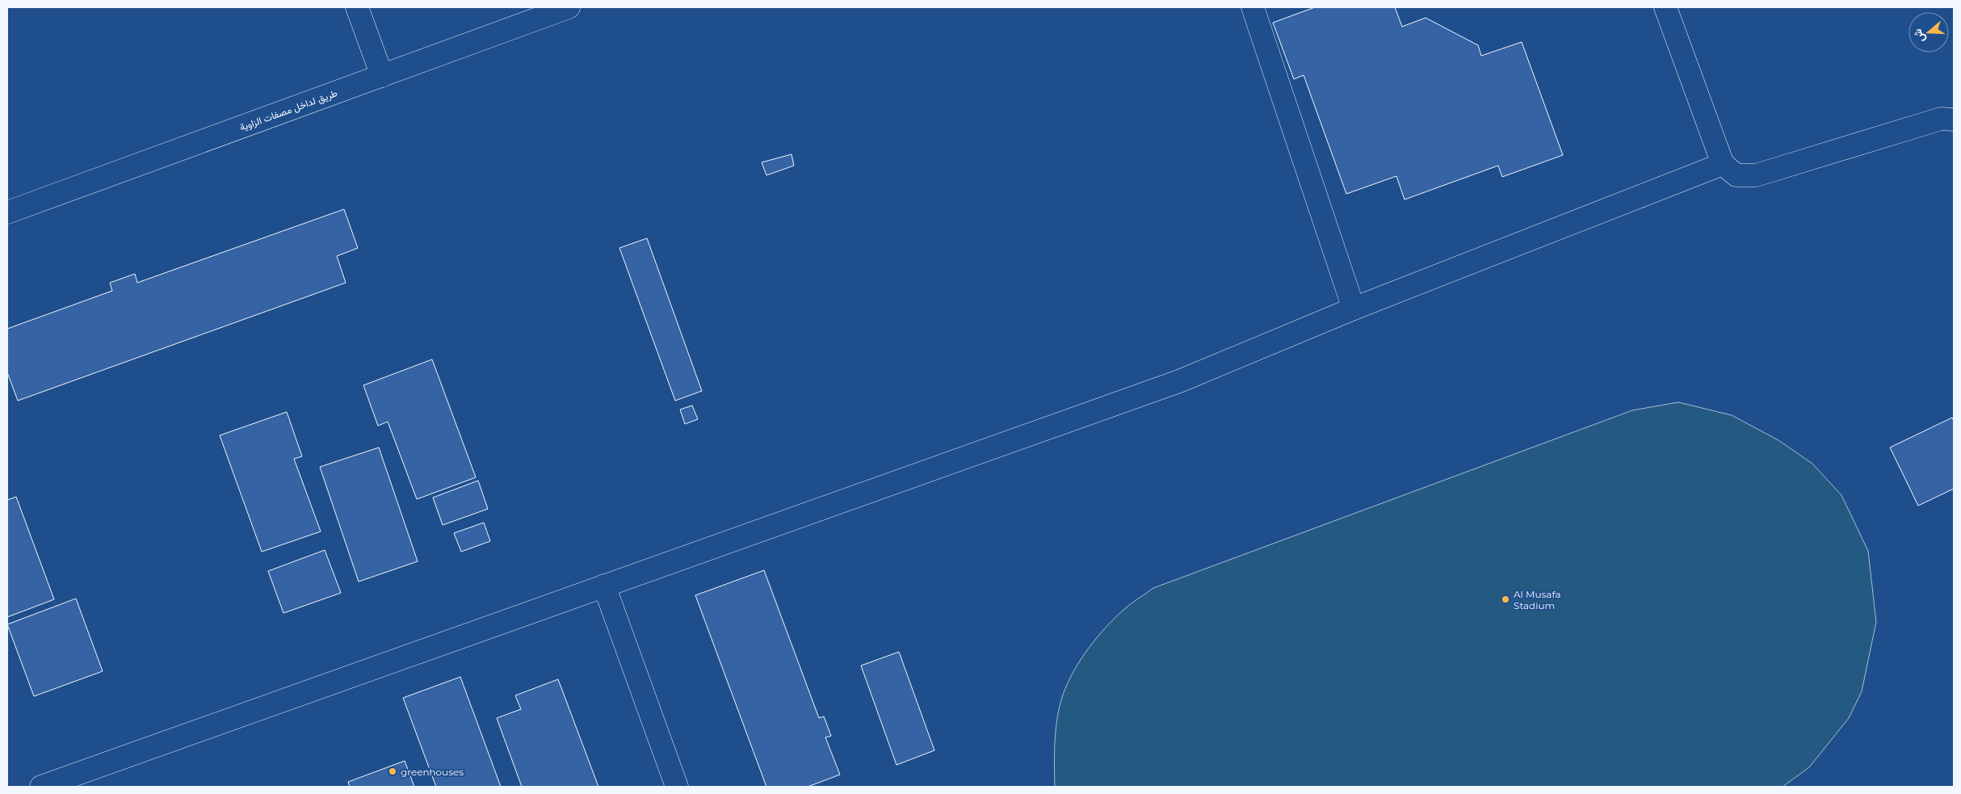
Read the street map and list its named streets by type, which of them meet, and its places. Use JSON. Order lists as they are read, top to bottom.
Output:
{
  "streets": {
    "street": ["طريق لداخل مصفات الزاوية"]
  },
  "places": ["Al Musafa Stadium", "greenhouses"],
  "north": "left"
}
